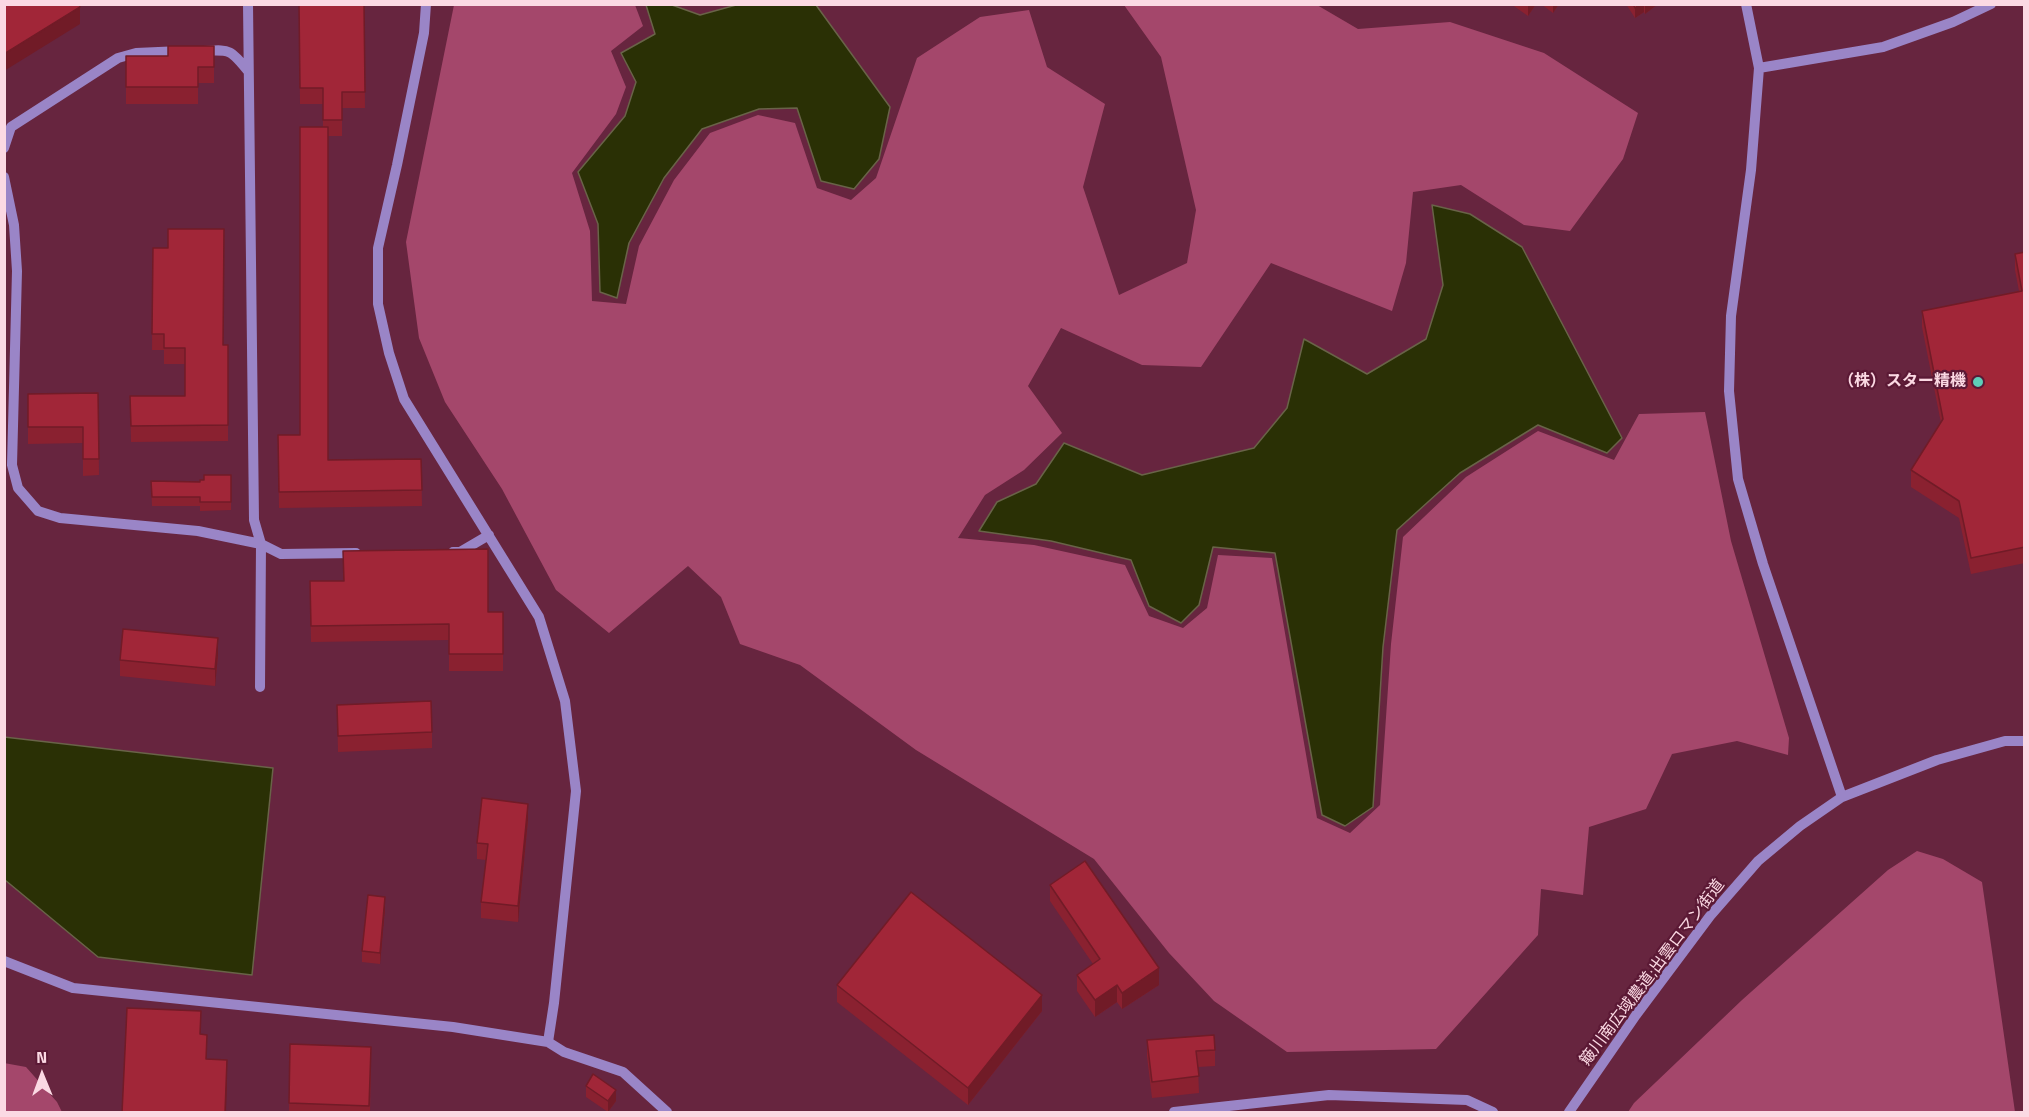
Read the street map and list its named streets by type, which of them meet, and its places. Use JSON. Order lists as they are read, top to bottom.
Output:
{
  "streets": {
    "street": ["簸川南広域農道;出雲ロマン街道"]
  },
  "places": ["（株）スター精機"],
  "north": "top"
}
